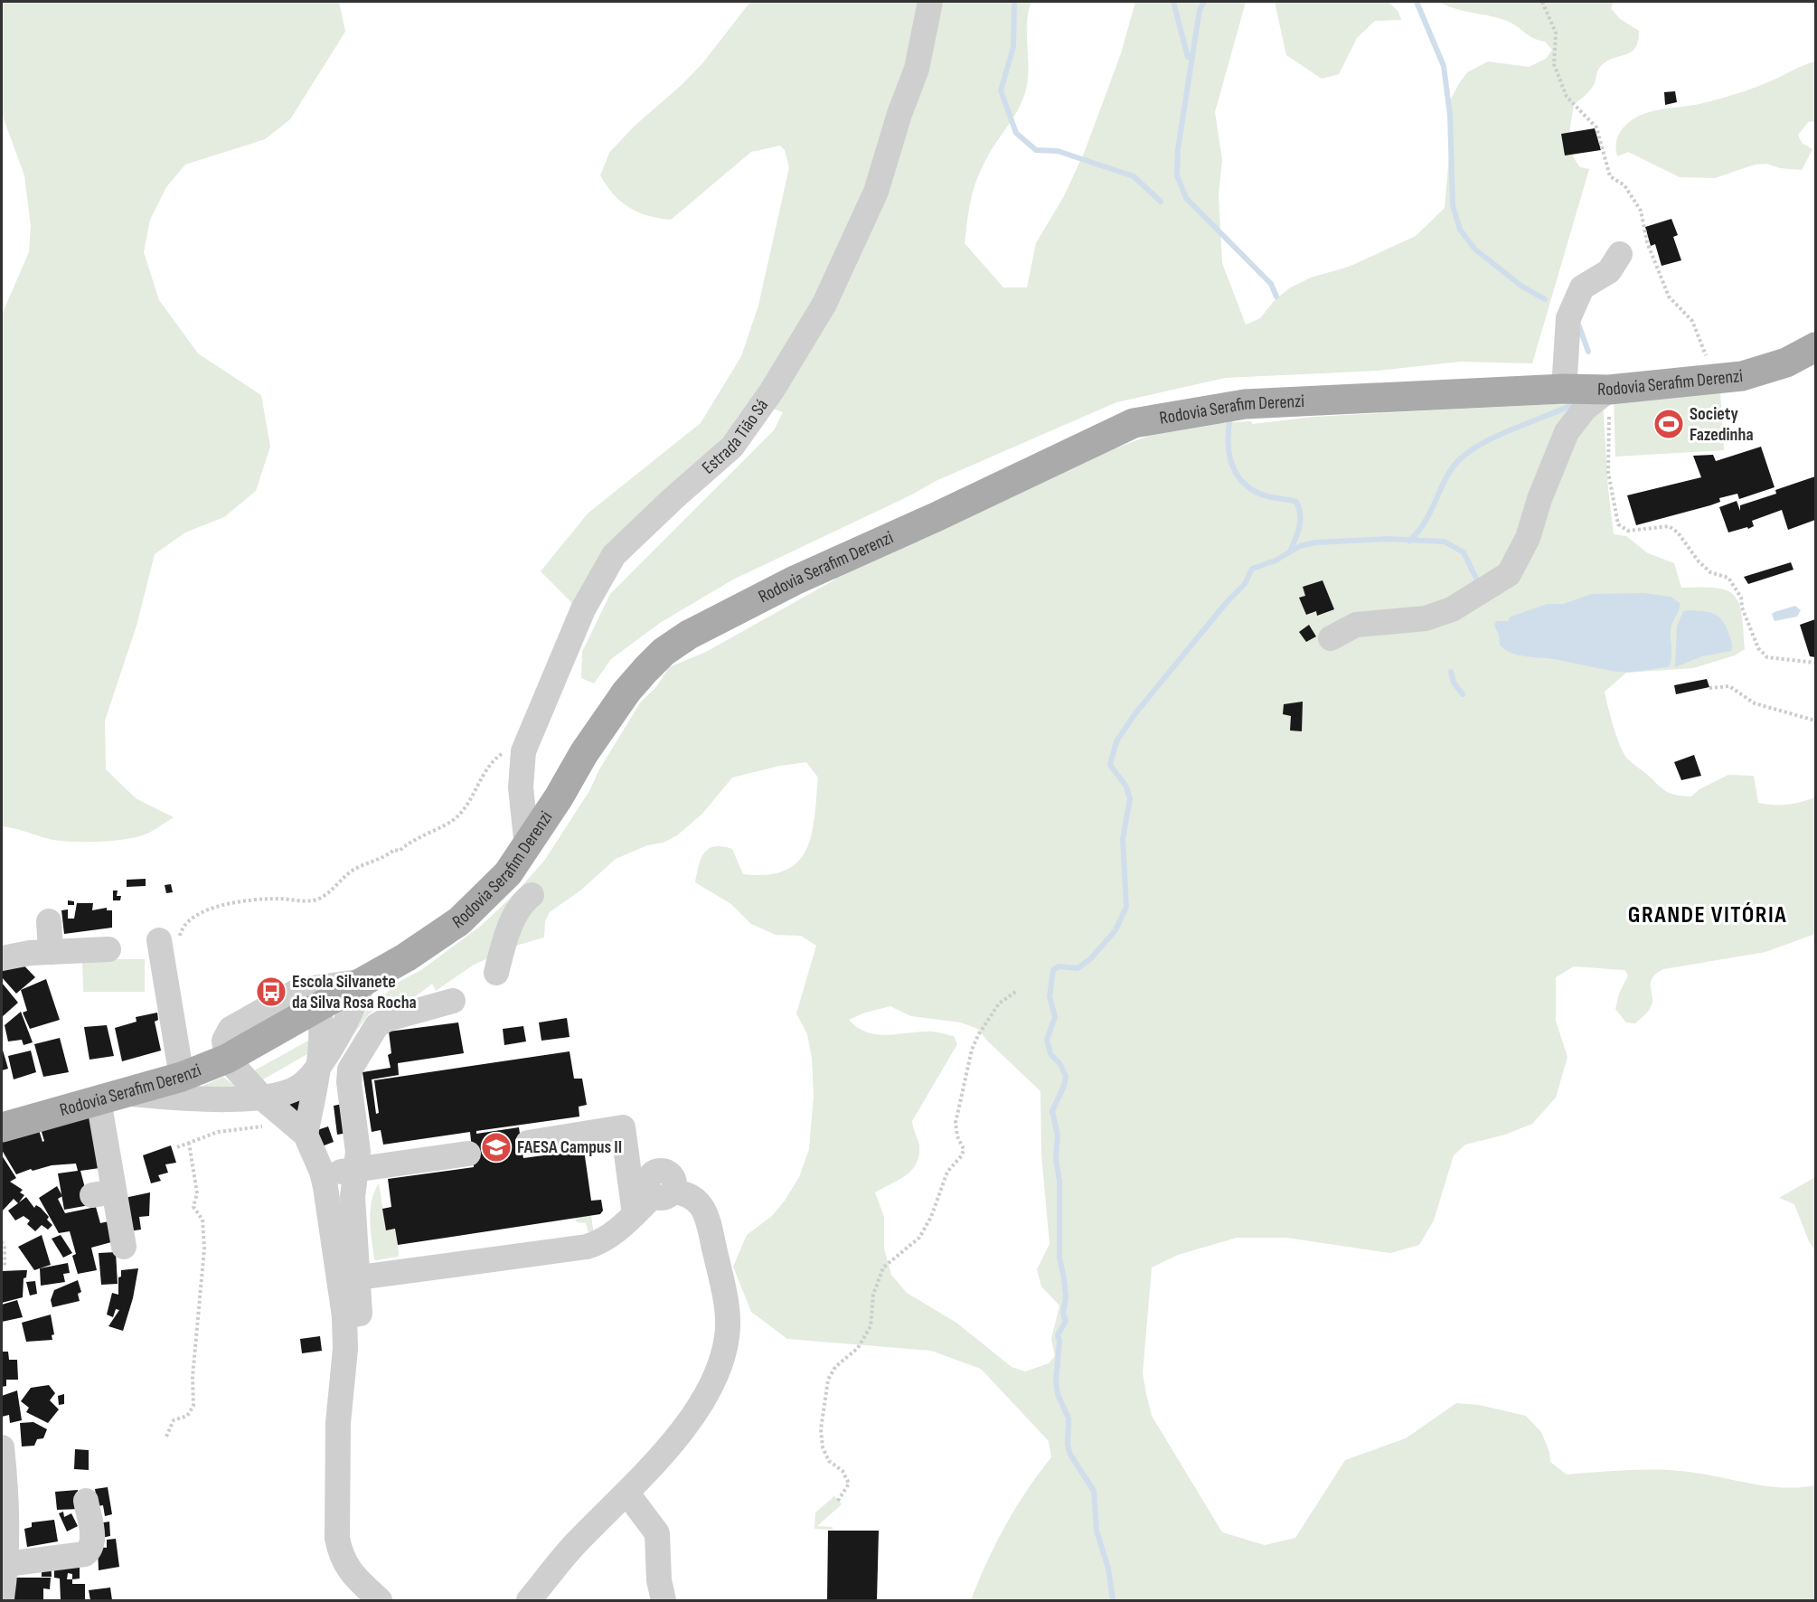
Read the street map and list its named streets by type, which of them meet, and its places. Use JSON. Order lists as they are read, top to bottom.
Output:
{
  "streets": {
    "main road": ["Rodovia Serafim Derenzi"],
    "street": ["Estrada Tião Sá"]
  },
  "crossings": [
    ["Rodovia Serafim Derenzi", "Estrada Tião Sá"]
  ],
  "districts": ["GRANDE VITÓRIA"],
  "places": {
    "sports": ["Society Fazedinha"],
    "bus stop": ["Escola Silvanete da Silva Rosa Rocha"],
    "school or university": ["FAESA Campus II"]
  }
}
